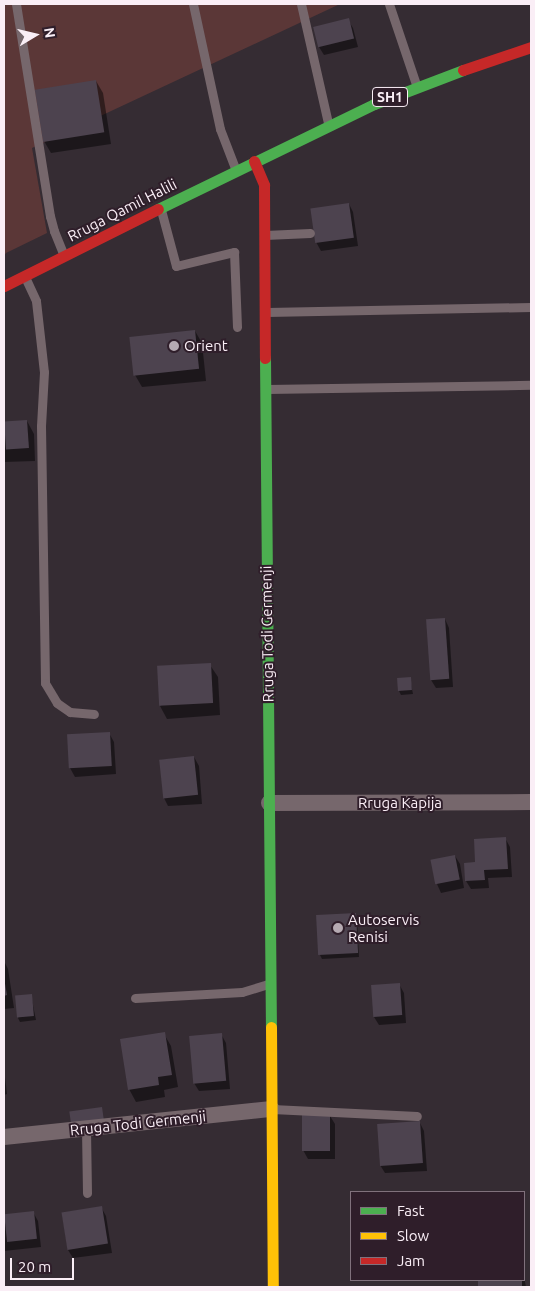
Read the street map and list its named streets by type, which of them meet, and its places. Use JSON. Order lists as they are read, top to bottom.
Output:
{
  "streets": {
    "street": [
      "SH1",
      "Rruga Qamil Halili",
      "Rruga Todi Germenji",
      "Rruga Kapija"
    ]
  },
  "crossings": [
    ["SH1", "Rruga Qamil Halili"],
    ["SH1", "Rruga Todi Germenji"],
    ["Rruga Qamil Halili", "Rruga Todi Germenji"],
    ["Rruga Todi Germenji", "Rruga Kapija"]
  ],
  "places": ["Orient", "Autoservis Renisi"],
  "legend": ["Fast", "Slow", "Jam"],
  "scale_bar": "20 m",
  "north": "right"
}
